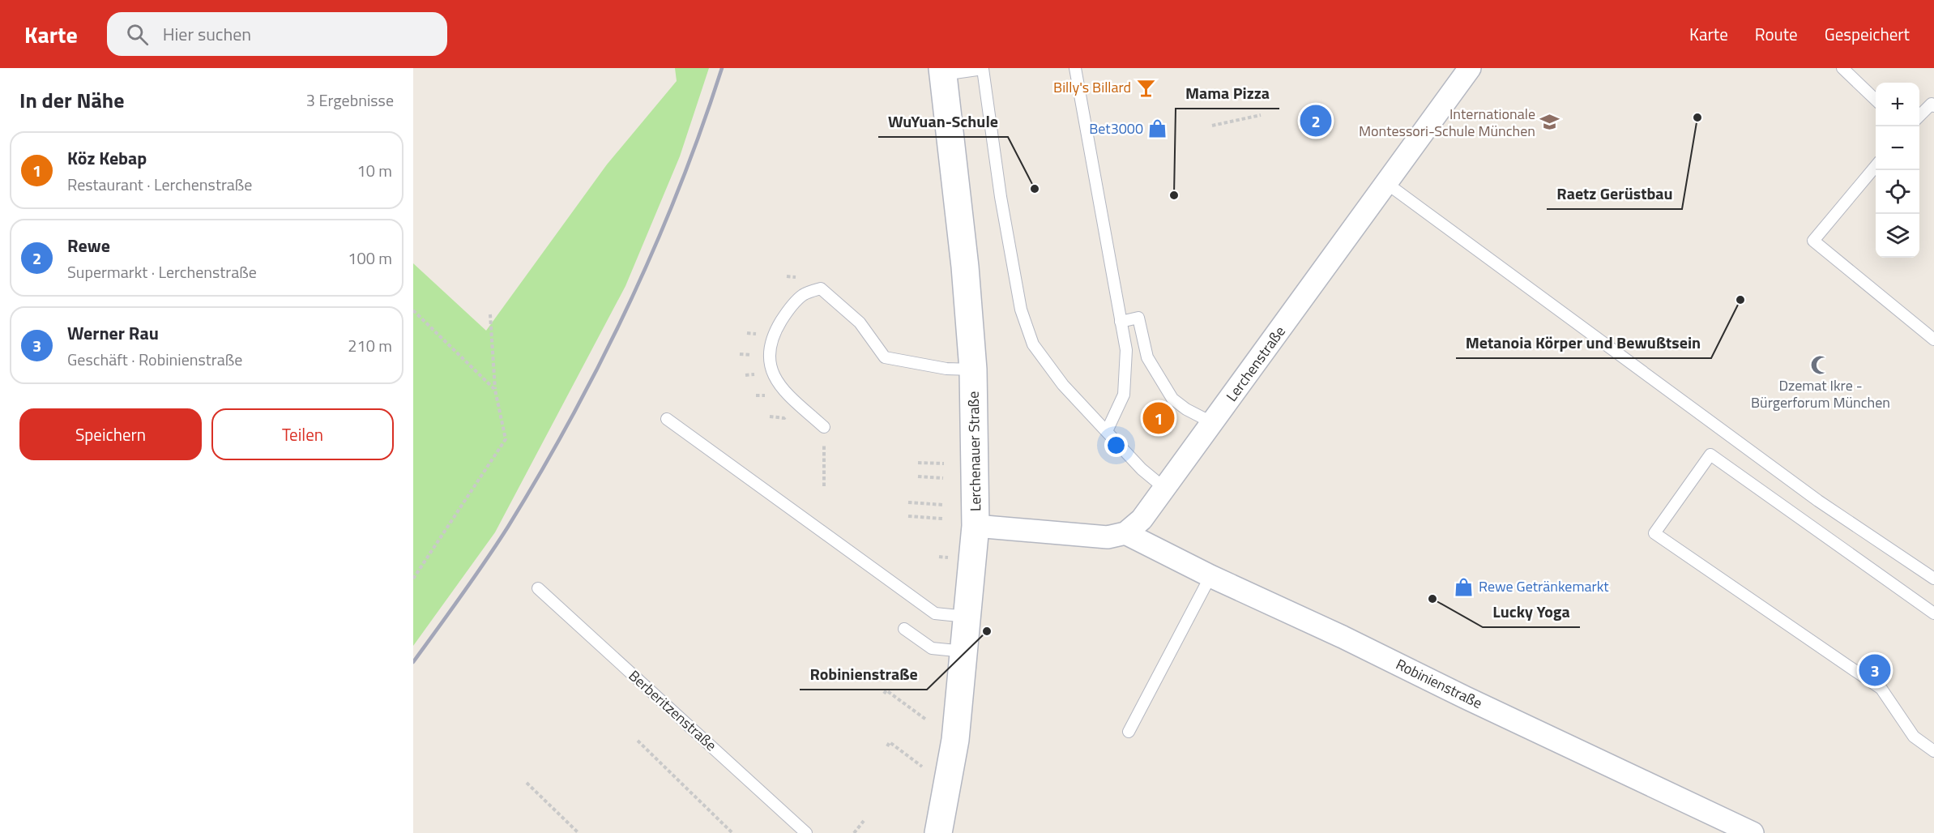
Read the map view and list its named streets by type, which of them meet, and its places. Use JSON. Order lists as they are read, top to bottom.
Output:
{
  "streets": {
    "main road": ["Lerchenauer Straße"],
    "street": ["Lerchenstraße", "Robinienstraße"],
    "lane": ["Berberitzenstraße"]
  },
  "crossings": [
    ["Lerchenstraße", "Robinienstraße"]
  ],
  "places": {
    "bar": ["Billy's Billard"],
    "other": [
      "Raetz Gerüstbau",
      "WuYuan-Schule",
      "Mama Pizza",
      "Metanoia Körper und Bewußtsein",
      "Lucky Yoga",
      "Robinienstraße"
    ],
    "school or university": ["Internationale Montessori-Schule München"],
    "shop": ["Bet3000", "Rewe Getränkemarkt"],
    "mosque": ["Dzemat Ikre - Bürgerforum München"]
  },
  "page": {
    "header": "Karte",
    "search": "Hier suchen",
    "nav": ["Karte", "Route", "Gespeichert"],
    "heading": ["In der Nähe", "3 Ergebnisse"],
    "map_buttons": ["+", "−"],
    "pins": ["2", "1", "3"],
    "list": [
      {
        "mark": "1",
        "name": "Köz Kebap",
        "note": "Restaurant · Lerchenstraße",
        "value": "10 m"
      },
      {
        "mark": "2",
        "name": "Rewe",
        "note": "Supermarkt · Lerchenstraße",
        "value": "100 m"
      },
      {
        "mark": "3",
        "name": "Werner Rau",
        "note": "Geschäft · Robinienstraße",
        "value": "210 m"
      }
    ],
    "buttons": ["Speichern", "Teilen"]
  }
}
